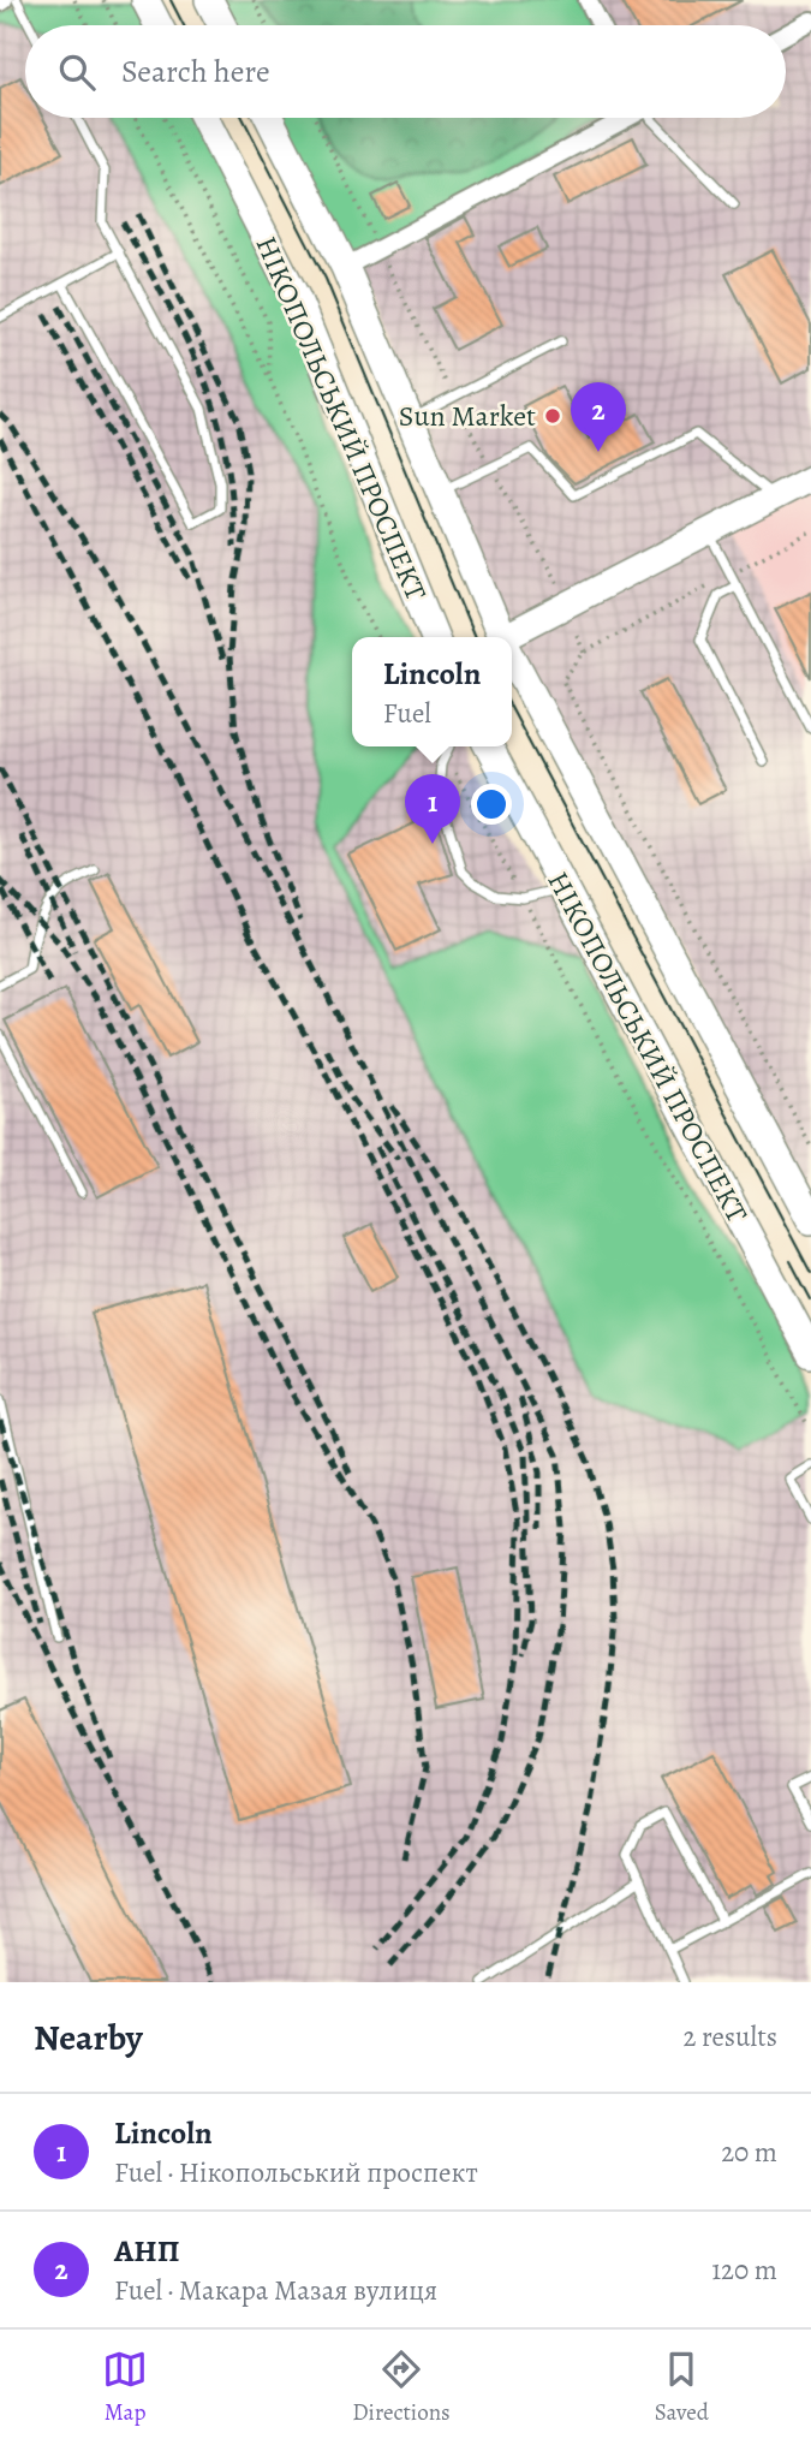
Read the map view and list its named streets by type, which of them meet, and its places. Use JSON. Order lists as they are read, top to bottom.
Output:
{
  "streets": {
    "main road": ["НІКОПОЛЬСЬКИЙ ПРОСПЕКТ"]
  },
  "places": ["Sun Market"],
  "page": {
    "search": "Search here",
    "pins": ["2", "1"],
    "popup": ["Lincoln", "Fuel"],
    "heading": ["Nearby", "2 results"],
    "list": [
      {
        "mark": "1",
        "name": "Lincoln",
        "note": "Fuel · Нікопольський проспект",
        "value": "20 m"
      },
      {
        "mark": "2",
        "name": "АНП",
        "note": "Fuel · Макара Мазая вулиця",
        "value": "120 m"
      }
    ],
    "nav": ["Map", "Directions", "Saved"]
  }
}
